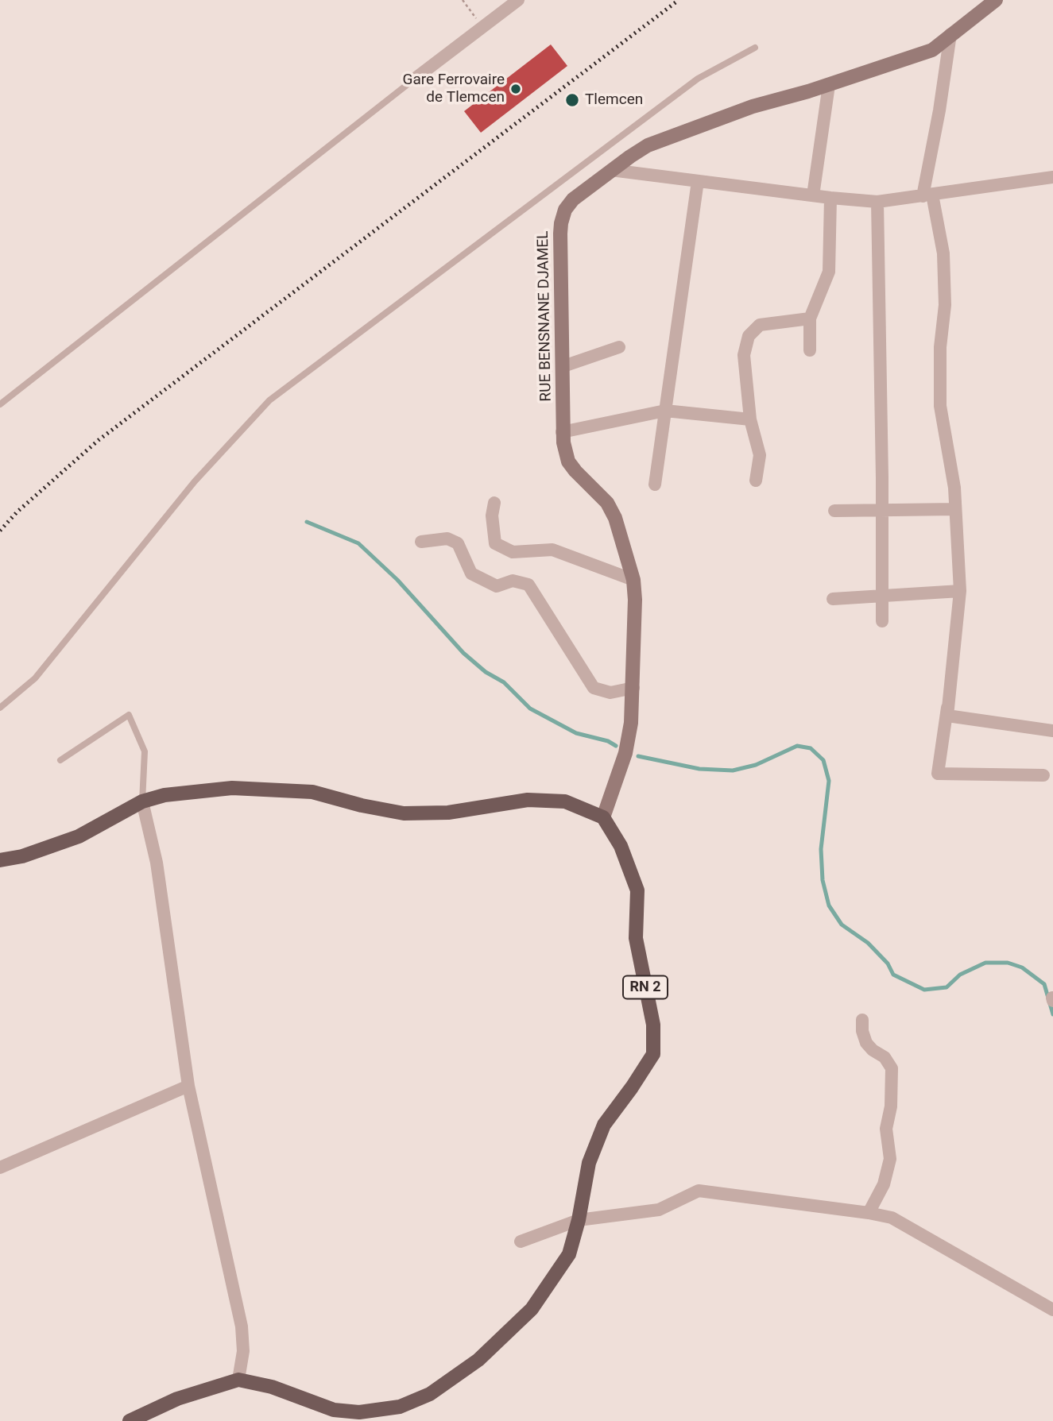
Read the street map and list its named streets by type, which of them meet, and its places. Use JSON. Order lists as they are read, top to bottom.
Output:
{
  "streets": {
    "main road": ["RUE BENSNANE DJAMEL", "RN 2"]
  },
  "crossings": [
    ["RUE BENSNANE DJAMEL", "RN 2"]
  ],
  "places": ["Gare Ferrovaire de Tlemcen", "Tlemcen"]
}
